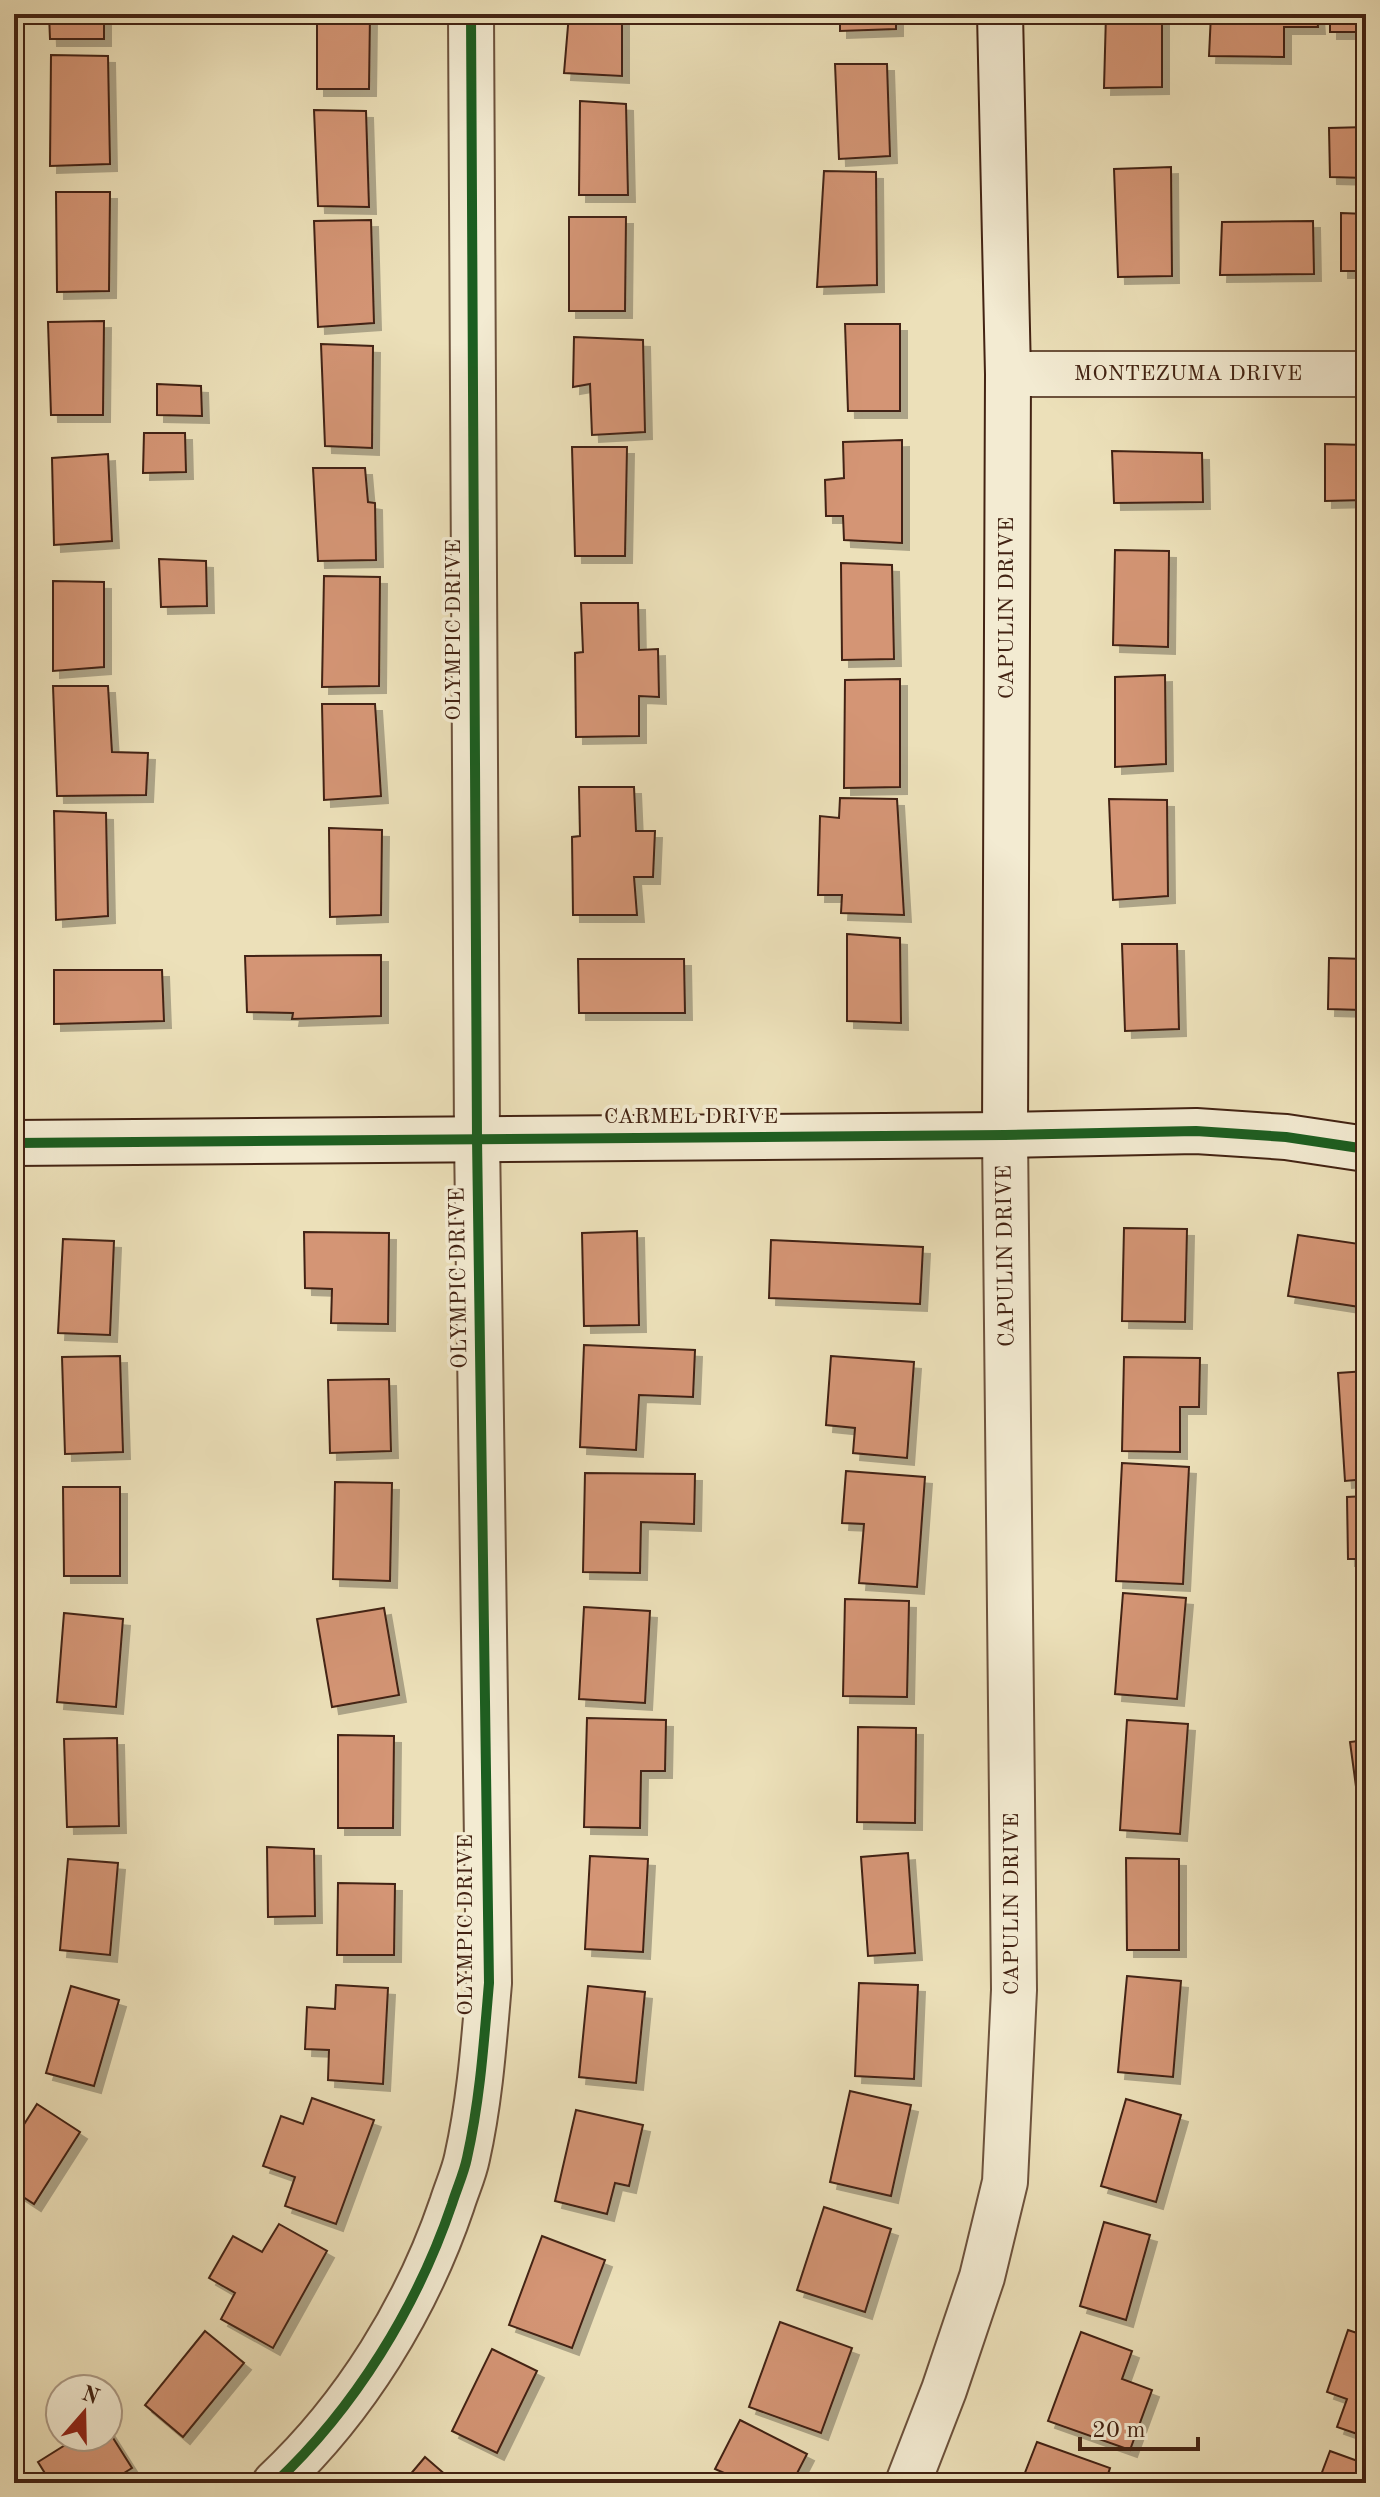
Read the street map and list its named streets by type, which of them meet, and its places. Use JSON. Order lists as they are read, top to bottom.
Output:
{
  "streets": {
    "street": [
      "MONTEZUMA DRIVE",
      "CAPULIN DRIVE",
      "OLYMPIC DRIVE",
      "CARMEL DRIVE"
    ]
  },
  "crossings": [
    ["MONTEZUMA DRIVE", "CAPULIN DRIVE"],
    ["CAPULIN DRIVE", "CARMEL DRIVE"],
    ["OLYMPIC DRIVE", "CARMEL DRIVE"]
  ],
  "scale_bar": "20 m",
  "north": "top"
}
